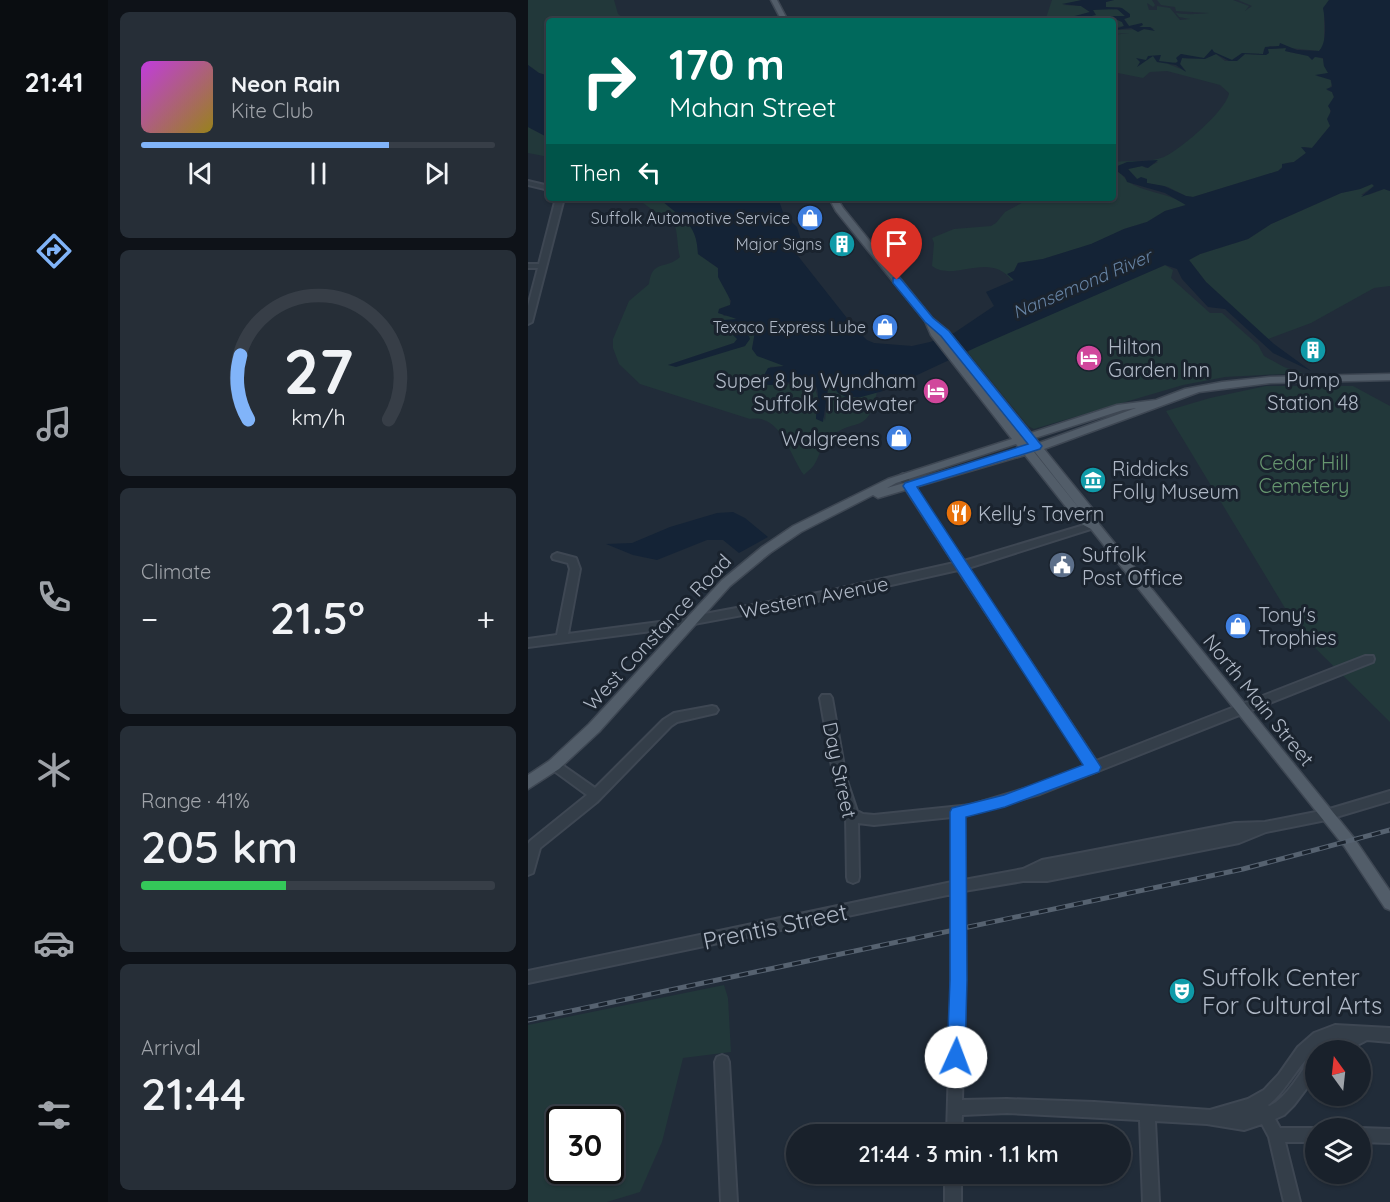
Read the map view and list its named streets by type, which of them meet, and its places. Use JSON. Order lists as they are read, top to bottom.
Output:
{
  "streets": {
    "main road": ["West Constance Road", "North Main Street"],
    "street": ["Western Avenue", "Day Street", "Prentis Street"]
  },
  "crossings": [
    ["Western Avenue", "West Constance Road"],
    ["Western Avenue", "North Main Street"],
    ["West Constance Road", "North Main Street"],
    ["North Main Street", "Prentis Street"]
  ],
  "water": ["Nansemond River"],
  "parks": ["Cedar Hill Cemetery"],
  "places": {
    "shop": [
      "Suffolk Automotive Service",
      "Texaco Express Lube",
      "Walgreens",
      "Tony's Trophies"
    ],
    "building": ["Major Signs", "Pump Station 48"],
    "hotel": ["Hilton Garden Inn", "Super 8 by Wyndham Suffolk Tidewater"],
    "museum": ["Riddicks Folly Museum"],
    "restaurant": ["Kelly's Tavern"],
    "public building": ["Suffolk Post Office"],
    "theatre": ["Suffolk Center For Cultural Arts"]
  },
  "north": "top",
  "page": {
    "tabs": "21:41",
    "turn": ["170 m", "Mahan Street"],
    "song": ["Neon Rain", "Kite Club"],
    "then": "Then",
    "tile": [
      "Climate",
      ["Range · 41%", "205 km"],
      ["Arrival", "21:44"]
    ],
    "heat": ["−", "21.5°", "+"],
    "limit": "30",
    "trip": "21:44 · 3 min · 1.1 km",
    "gauge": ["27", "km/h"]
  }
}
